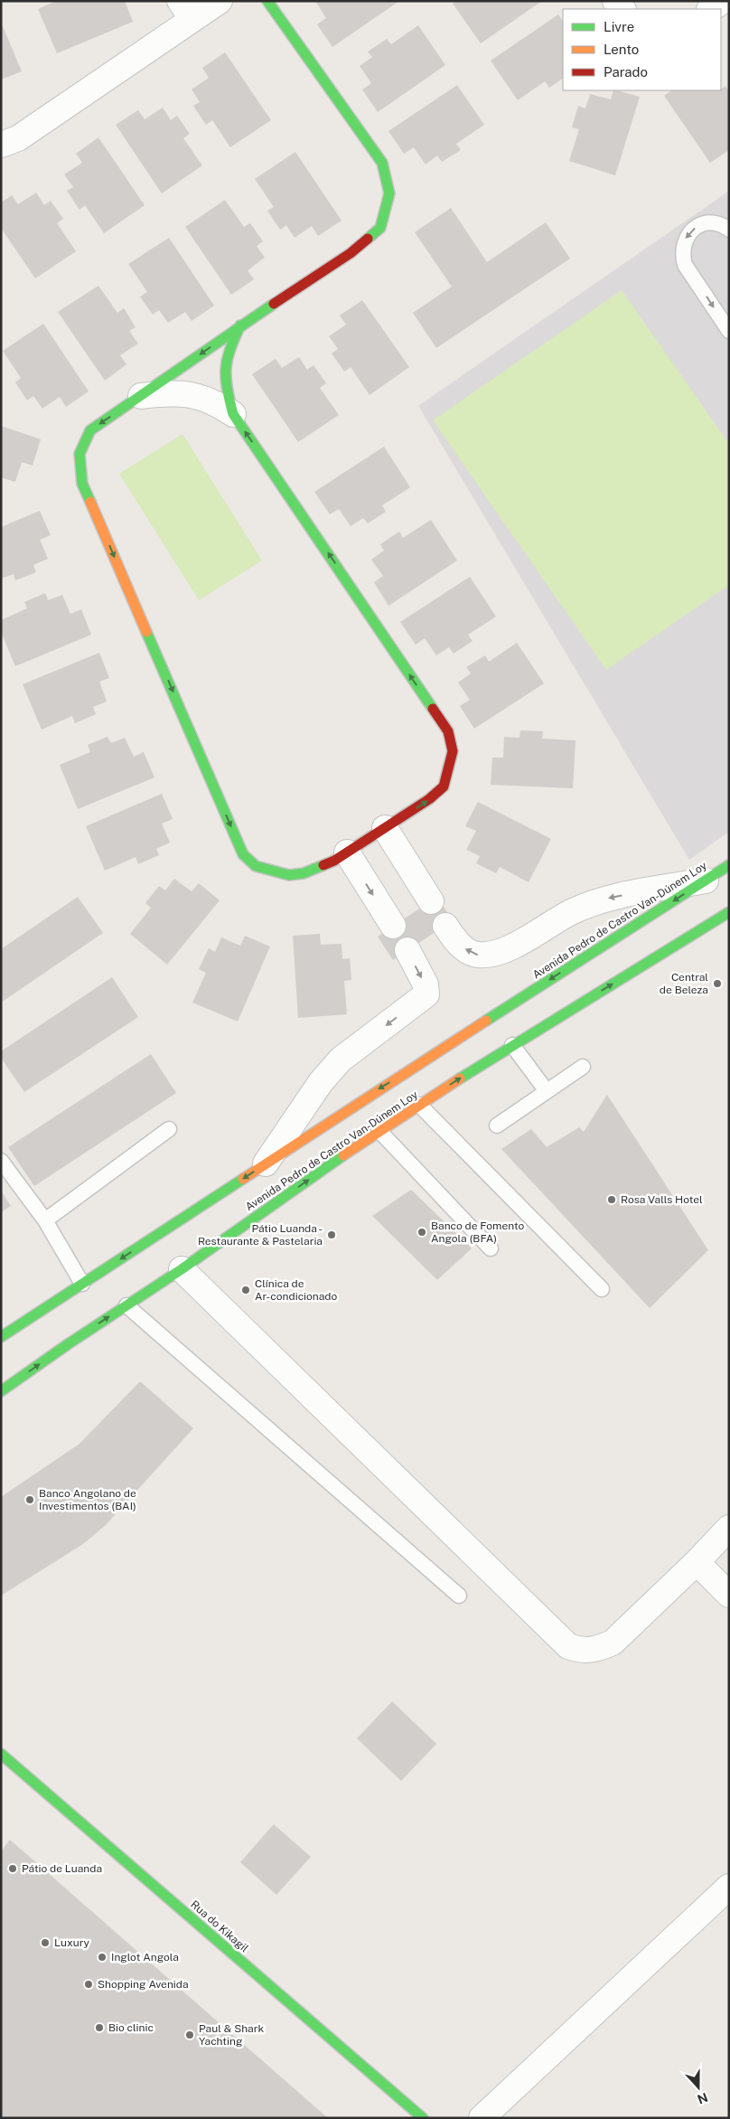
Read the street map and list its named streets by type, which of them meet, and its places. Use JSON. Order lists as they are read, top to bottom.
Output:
{
  "streets": {
    "main road": ["Avenida Pedro de Castro Van-Dúnem Loy", "Rua do Kikagil"]
  },
  "places": [
    "Central de Beleza",
    "Rosa Valls Hotel",
    "Banco de Fomento Angola (BFA)",
    "Pátio Luanda - Restaurante & Pastelaria",
    "Clínica de Ar-condicionado",
    "Banco Angolano de Investimentos (BAI)",
    "Pátio de Luanda",
    "Luxury",
    "Inglot Angola",
    "Shopping Avenida",
    "Bio clinic",
    "Paul & Shark Yachting"
  ],
  "legend": ["Livre", "Lento", "Parado"],
  "north": "bottom"
}
